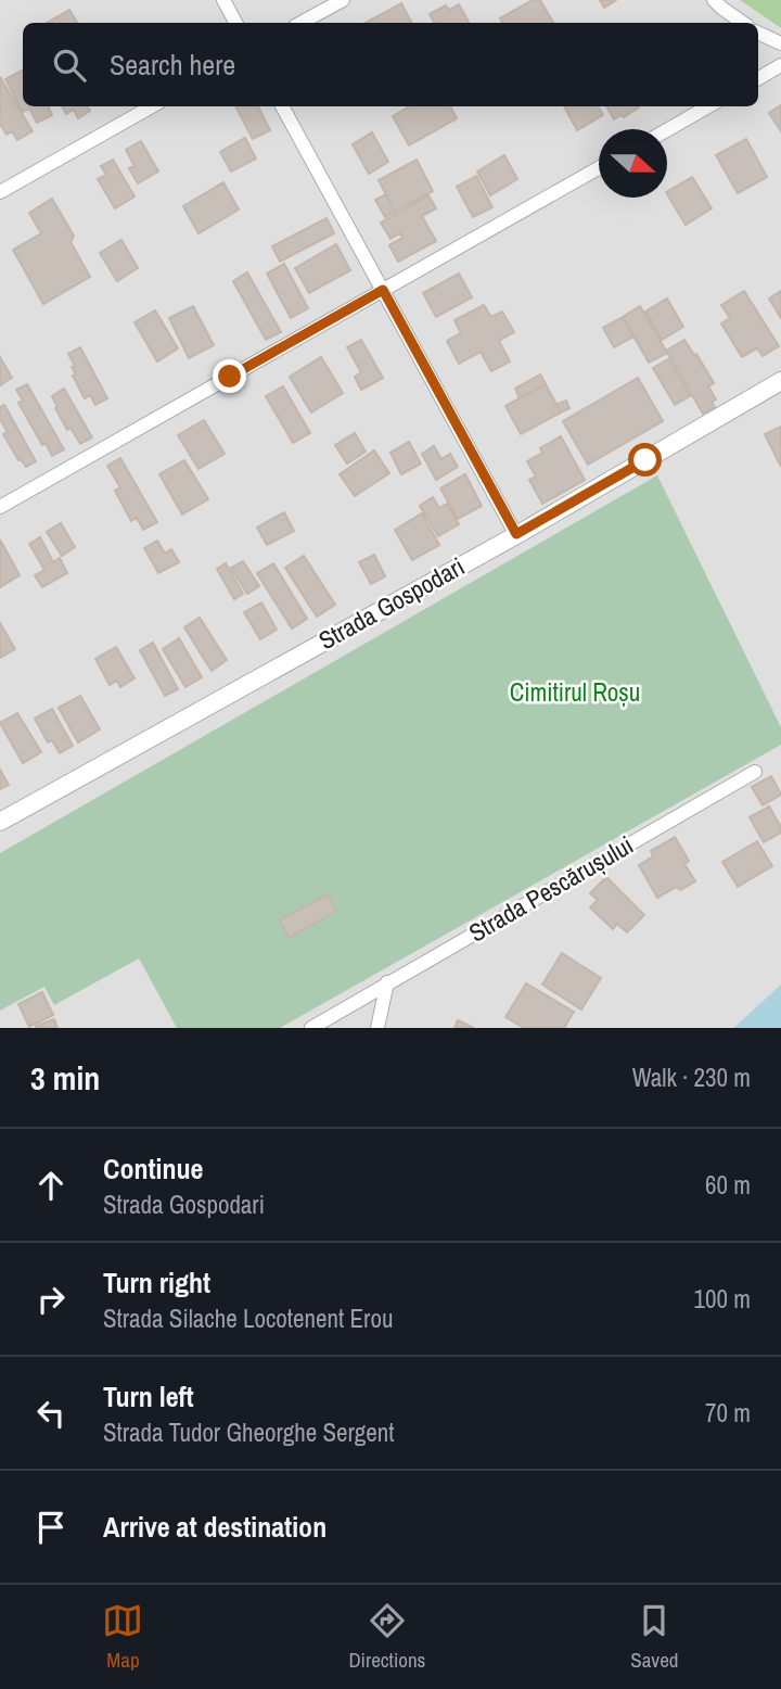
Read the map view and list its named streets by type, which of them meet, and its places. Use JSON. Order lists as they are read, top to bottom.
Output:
{
  "streets": {
    "street": ["Strada Gospodari", "Strada Pescărușului"]
  },
  "parks": ["Cimitirul Roșu"],
  "north": "right",
  "page": {
    "search": "Search here",
    "heading": ["3 min", "Walk · 230 m"],
    "list": [
      ["Continue", "Strada Gospodari", "60 m"],
      ["Turn right", "Strada Silache Locotenent Erou", "100 m"],
      ["Turn left", "Strada Tudor Gheorghe Sergent", "70 m"],
      "Arrive at destination"
    ],
    "nav": ["Map", "Directions", "Saved"]
  }
}
